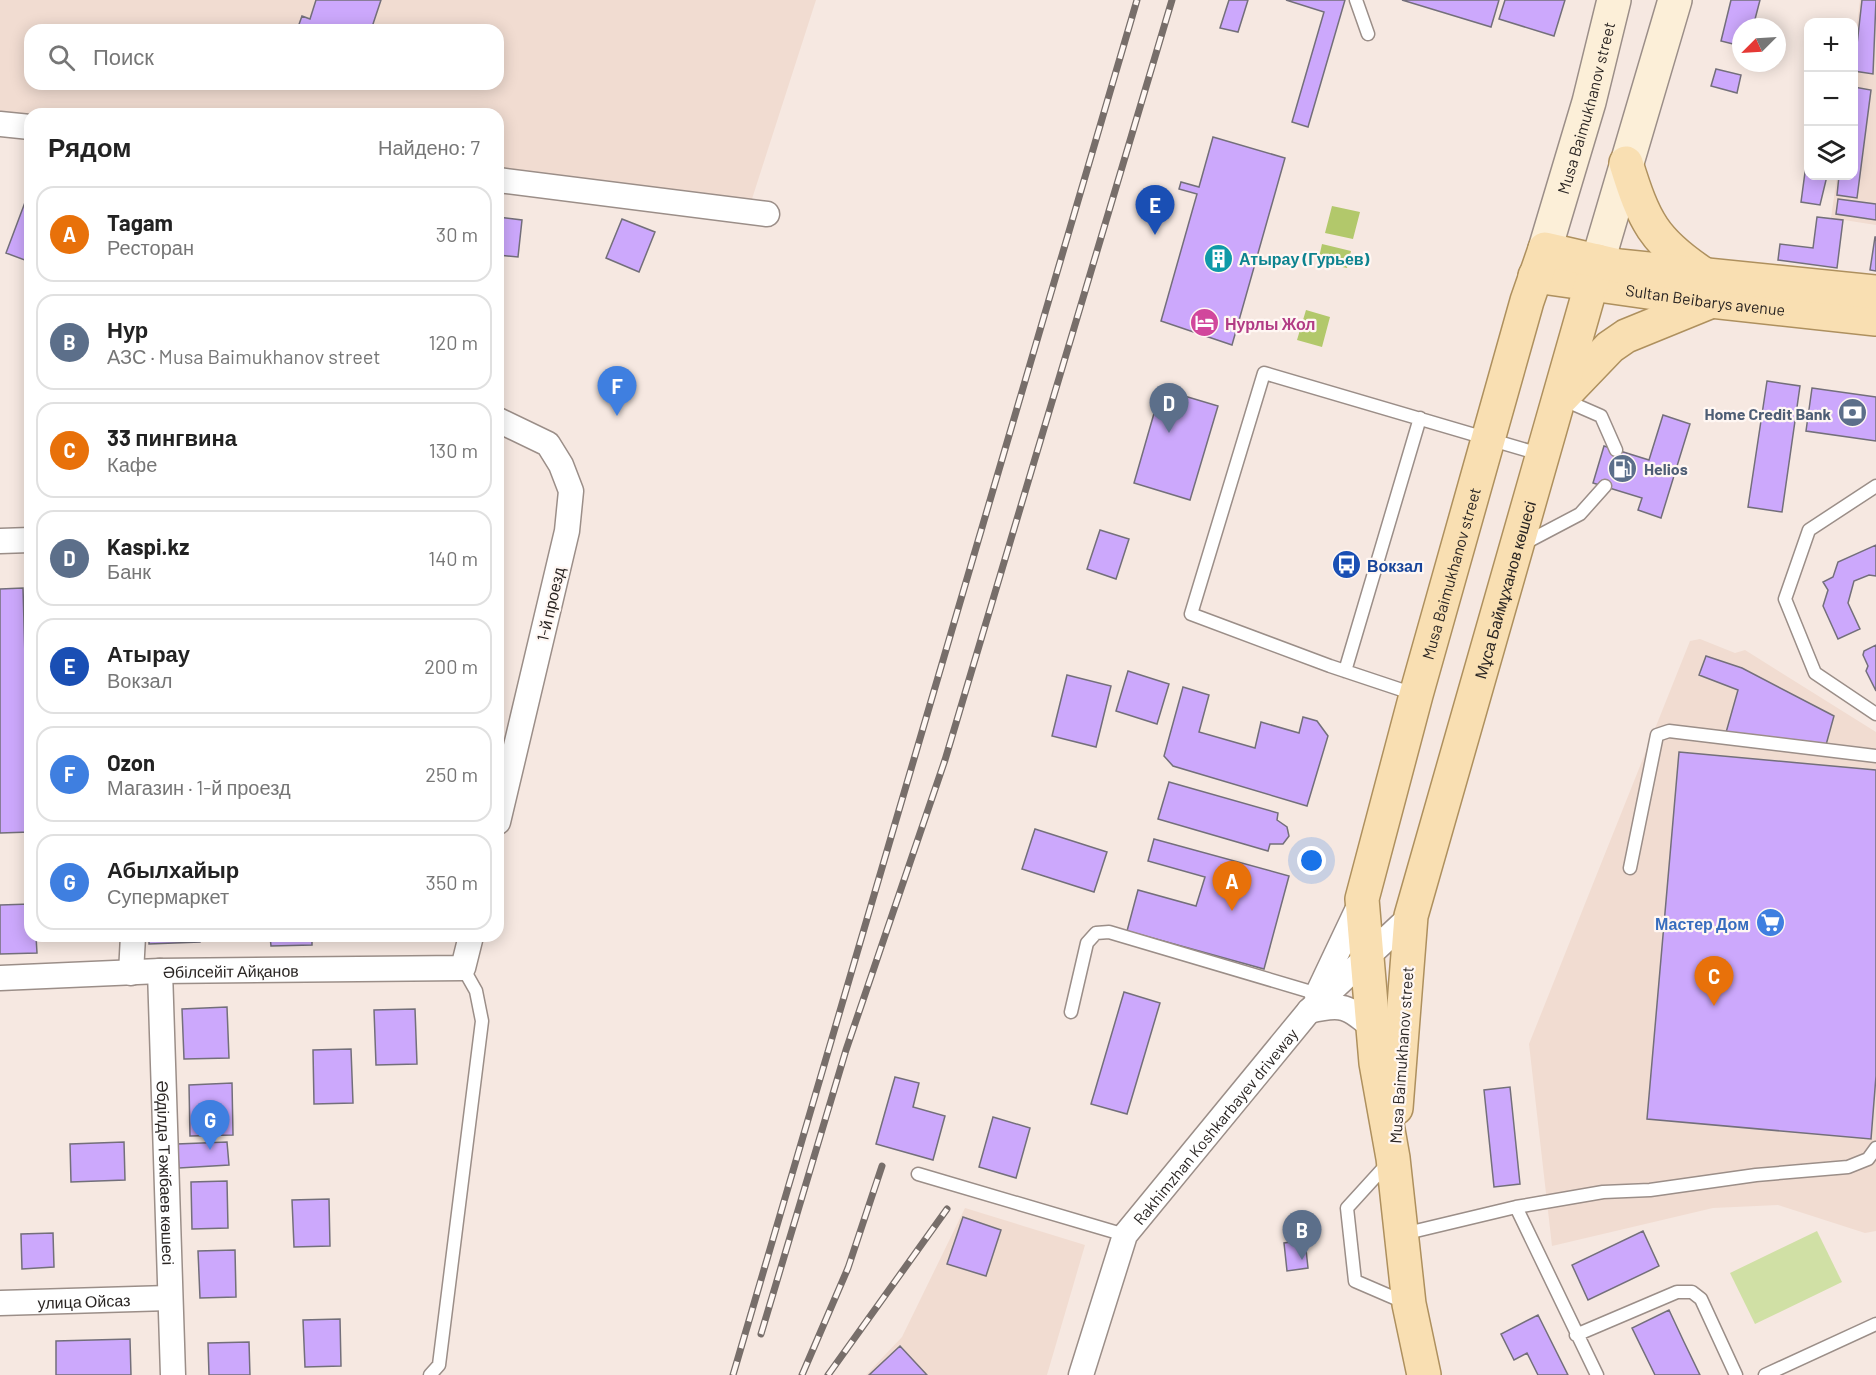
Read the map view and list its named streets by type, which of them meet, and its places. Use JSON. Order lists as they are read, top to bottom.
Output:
{
  "streets": {
    "main road": ["Musa Baimukhanov street", "Sultan Beibarys avenue", "Мұса Баймұханов көшесі"],
    "street": [
      "1-й проезд",
      "Әбілсейіт Айқанов",
      "Rakhimzhan Koshkarbayev driveway",
      "Әбділдә Тәжібаев көшесі",
      "улица Ойсаз"
    ]
  },
  "crossings": [
    ["Musa Baimukhanov street", "Sultan Beibarys avenue"],
    ["Musa Baimukhanov street", "Мұса Баймұханов көшесі"],
    ["Musa Baimukhanov street", "Rakhimzhan Koshkarbayev driveway"],
    ["Sultan Beibarys avenue", "Мұса Баймұханов көшесі"],
    ["Мұса Баймұханов көшесі", "Rakhimzhan Koshkarbayev driveway"],
    ["Әбілсейіт Айқанов", "Әбділдә Тәжібаев көшесі"],
    ["Әбділдә Тәжібаев көшесі", "улица Ойсаз"]
  ],
  "places": {
    "building": ["Атырау (Гурьев)"],
    "hotel": ["Нурлы Жол"],
    "bank": ["Home Credit Bank"],
    "fuel station": ["Helios"],
    "bus stop": ["Вокзал"],
    "supermarket": ["Мастер Дом"]
  },
  "north": "bottom left",
  "page": {
    "map_buttons": ["+", "−"],
    "search": "Поиск",
    "heading": ["Рядом", "Найдено: 7"],
    "pins": [
      "E",
      "F",
      "D",
      "A",
      "C",
      "G",
      "B"
    ],
    "list": [
      {
        "mark": "A",
        "name": "Tagam",
        "note": "Ресторан",
        "value": "30 m"
      },
      {
        "mark": "B",
        "name": "Нур",
        "note": "АЗС · Musa Baimukhanov street",
        "value": "120 m"
      },
      {
        "mark": "C",
        "name": "33 пингвина",
        "note": "Кафе",
        "value": "130 m"
      },
      {
        "mark": "D",
        "name": "Kaspi.kz",
        "note": "Банк",
        "value": "140 m"
      },
      {
        "mark": "E",
        "name": "Атырау",
        "note": "Вокзал",
        "value": "200 m"
      },
      {
        "mark": "F",
        "name": "Ozon",
        "note": "Магазин · 1-й проезд",
        "value": "250 m"
      },
      {
        "mark": "G",
        "name": "Абылхайыр",
        "note": "Супермаркет",
        "value": "350 m"
      }
    ]
  }
}
